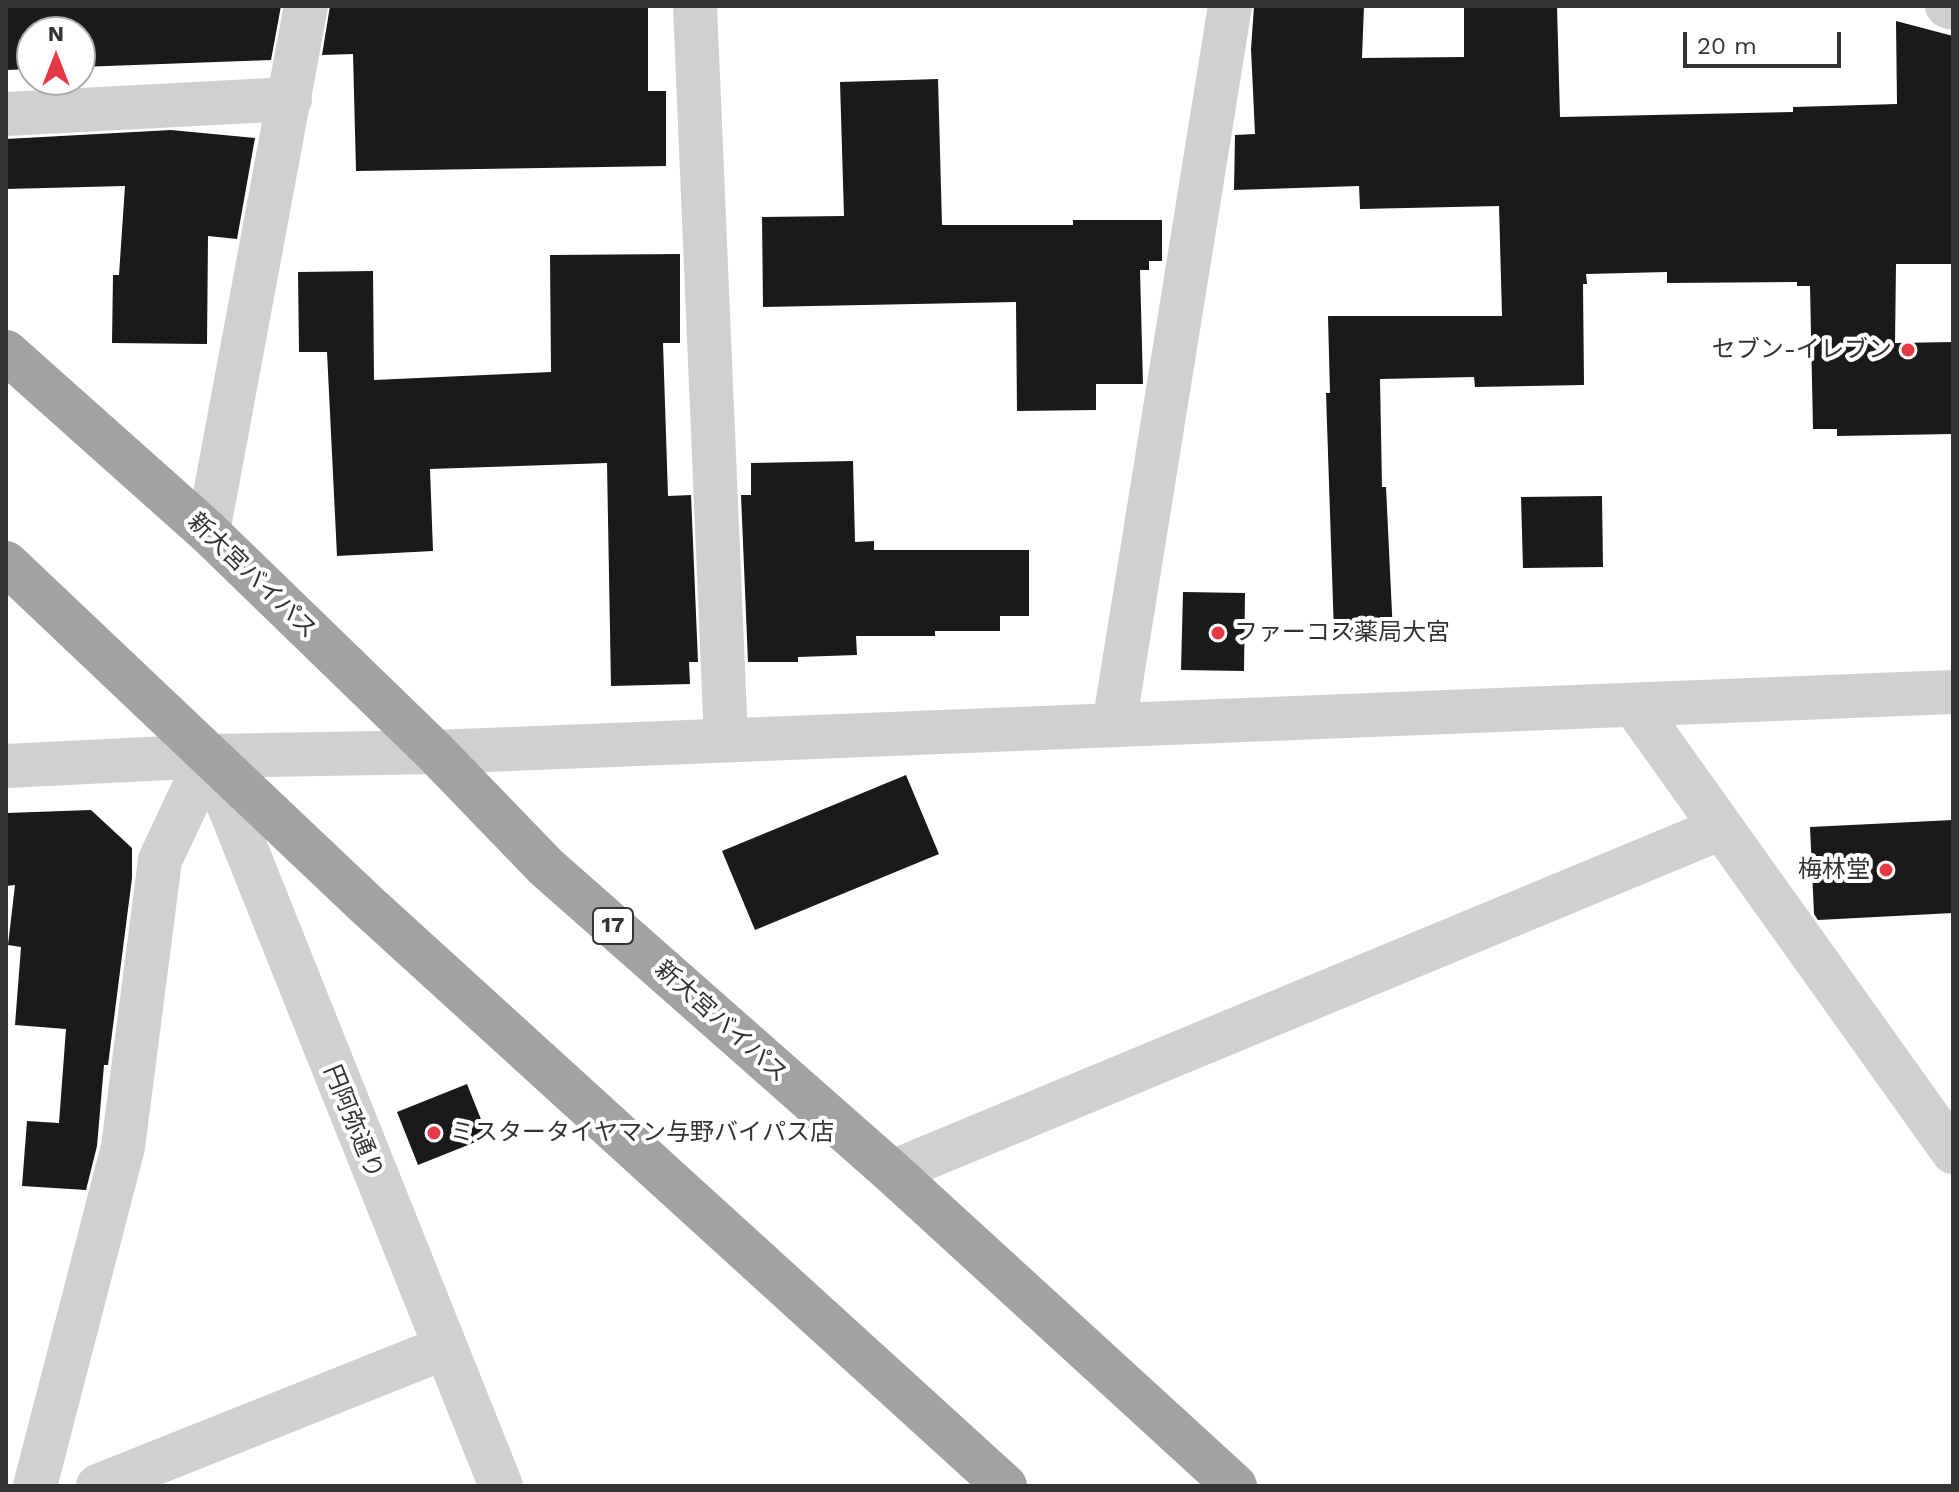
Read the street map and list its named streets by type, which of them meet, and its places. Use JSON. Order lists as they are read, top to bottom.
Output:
{
  "streets": {
    "highway": ["新大宮バイパス", "17"],
    "street": ["円阿弥通り"]
  },
  "places": [
    "セブン-イレブン",
    "ファーコス薬局大宮",
    "梅林堂",
    "ミスタータイヤマン与野バイパス店"
  ],
  "scale_bar": "20 m",
  "north": "top"
}
